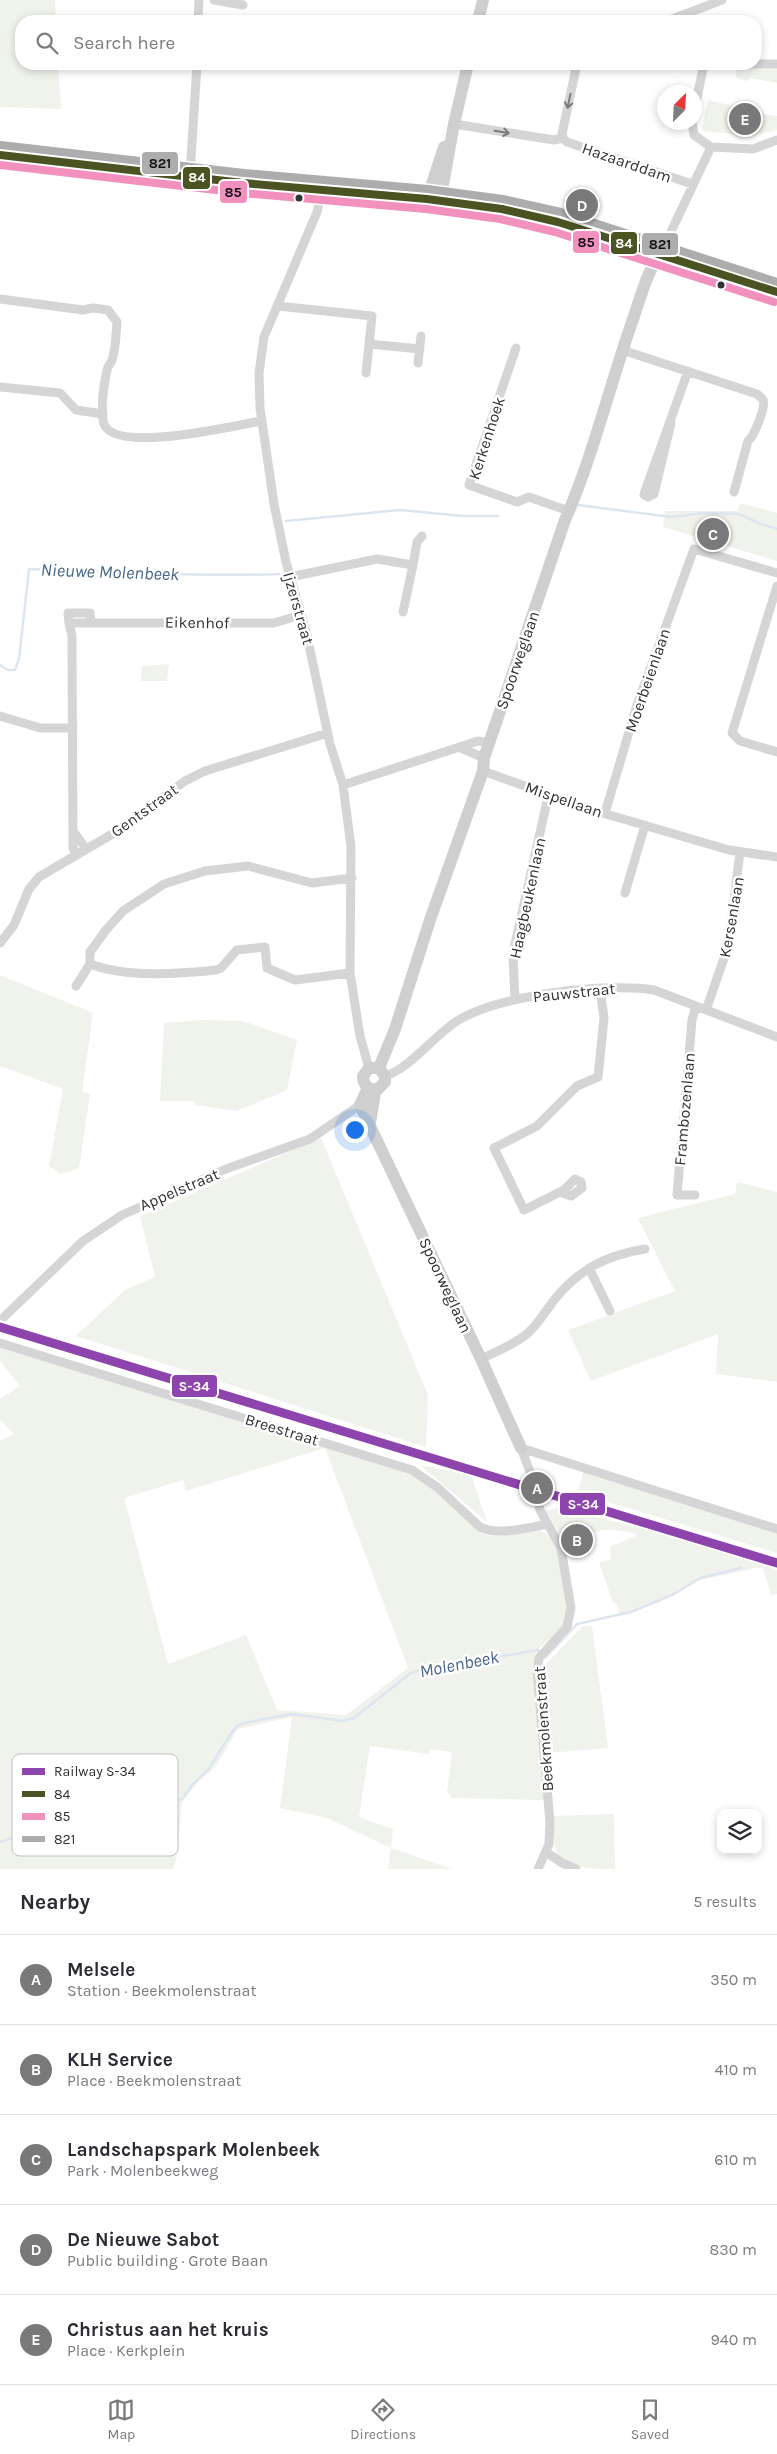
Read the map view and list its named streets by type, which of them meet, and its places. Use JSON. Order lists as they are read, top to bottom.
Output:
{
  "streets": {
    "street": [
      "Hazaarddam",
      "Kerkenhoek",
      "Ijzerstraat",
      "Eikenhof",
      "Spoorweglaan",
      "Moerbeienlaan",
      "Mispellaan",
      "Gentstraat",
      "Haagbeukenlaan",
      "Kersenlaan",
      "Pauwstraat",
      "Frambozenlaan",
      "Appelstraat",
      "Breestraat",
      "Beekmolenstraat"
    ]
  },
  "crossings": [
    ["Kerkenhoek", "Spoorweglaan"],
    ["Ijzerstraat", "Eikenhof"],
    ["Ijzerstraat", "Spoorweglaan"],
    ["Ijzerstraat", "Gentstraat"],
    ["Ijzerstraat", "Pauwstraat"],
    ["Eikenhof", "Gentstraat"],
    ["Spoorweglaan", "Mispellaan"],
    ["Spoorweglaan", "Pauwstraat"],
    ["Spoorweglaan", "Appelstraat"],
    ["Spoorweglaan", "Beekmolenstraat"],
    ["Moerbeienlaan", "Mispellaan"],
    ["Mispellaan", "Haagbeukenlaan"],
    ["Mispellaan", "Kersenlaan"],
    ["Haagbeukenlaan", "Pauwstraat"],
    ["Kersenlaan", "Pauwstraat"],
    ["Pauwstraat", "Frambozenlaan"],
    ["Breestraat", "Beekmolenstraat"]
  ],
  "water": ["Nieuwe Molenbeek", "Molenbeek"],
  "lines": [
    "transit line 821",
    "transit line 84",
    "transit line 85",
    "rail line S-34"
  ],
  "legend": [
    "Railway S-34",
    "84",
    "85",
    "821"
  ],
  "north": "top right",
  "page": {
    "search": "Search here",
    "pins": [
      "E",
      "D",
      "C",
      "A",
      "B"
    ],
    "heading": ["Nearby", "5 results"],
    "list": [
      {
        "mark": "A",
        "name": "Melsele",
        "note": "Station · Beekmolenstraat",
        "value": "350 m"
      },
      {
        "mark": "B",
        "name": "KLH Service",
        "note": "Place · Beekmolenstraat",
        "value": "410 m"
      },
      {
        "mark": "C",
        "name": "Landschapspark Molenbeek",
        "note": "Park · Molenbeekweg",
        "value": "610 m"
      },
      {
        "mark": "D",
        "name": "De Nieuwe Sabot",
        "note": "Public building · Grote Baan",
        "value": "830 m"
      },
      {
        "mark": "E",
        "name": "Christus aan het kruis",
        "note": "Place · Kerkplein",
        "value": "940 m"
      }
    ],
    "nav": ["Map", "Directions", "Saved"]
  }
}
